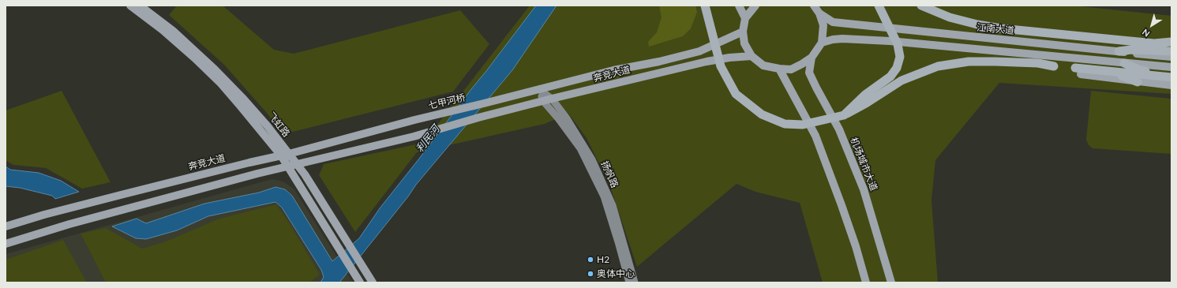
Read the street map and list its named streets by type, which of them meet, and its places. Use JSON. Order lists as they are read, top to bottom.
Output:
{
  "streets": {
    "main road": [
      "江南大道",
      "奔竞大道",
      "七甲河桥",
      "飞虹路",
      "机场城市大道",
      "扬帆路"
    ]
  },
  "crossings": [
    ["奔竞大道", "七甲河桥"],
    ["奔竞大道", "飞虹路"],
    ["奔竞大道", "扬帆路"]
  ],
  "water": ["利民河"],
  "places": ["H2", "奥体中心"],
  "north": "bottom left"
}
